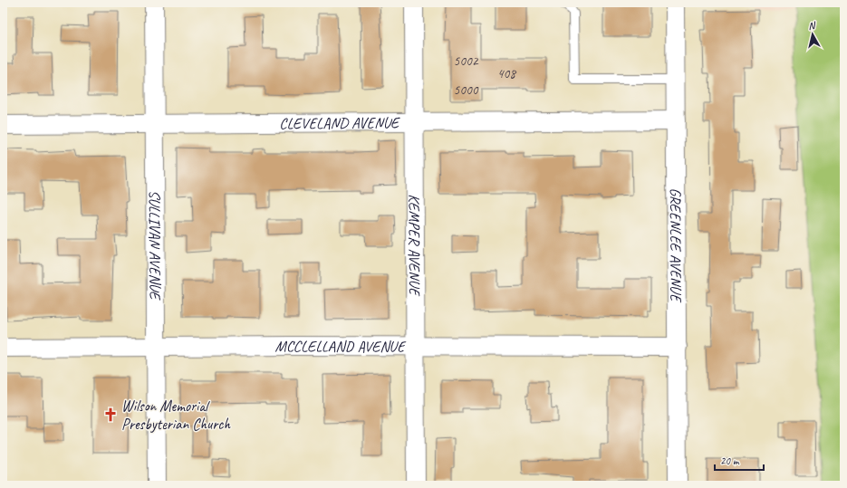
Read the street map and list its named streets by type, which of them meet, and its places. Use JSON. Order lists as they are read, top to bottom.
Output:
{
  "streets": {
    "street": [
      "CLEVELAND AVENUE",
      "KEMPER AVENUE",
      "GREENLEE AVENUE",
      "SULLIVAN AVENUE",
      "MCCLELLAND AVENUE"
    ]
  },
  "crossings": [
    ["CLEVELAND AVENUE", "KEMPER AVENUE"],
    ["CLEVELAND AVENUE", "GREENLEE AVENUE"],
    ["CLEVELAND AVENUE", "SULLIVAN AVENUE"],
    ["KEMPER AVENUE", "MCCLELLAND AVENUE"],
    ["GREENLEE AVENUE", "MCCLELLAND AVENUE"],
    ["SULLIVAN AVENUE", "MCCLELLAND AVENUE"]
  ],
  "places": {
    "church": ["Wilson Memorial Presbyterian Church"]
  },
  "house_numbers": ["5002", "408", "5000"],
  "scale_bar": "20 m",
  "north": "top"
}
